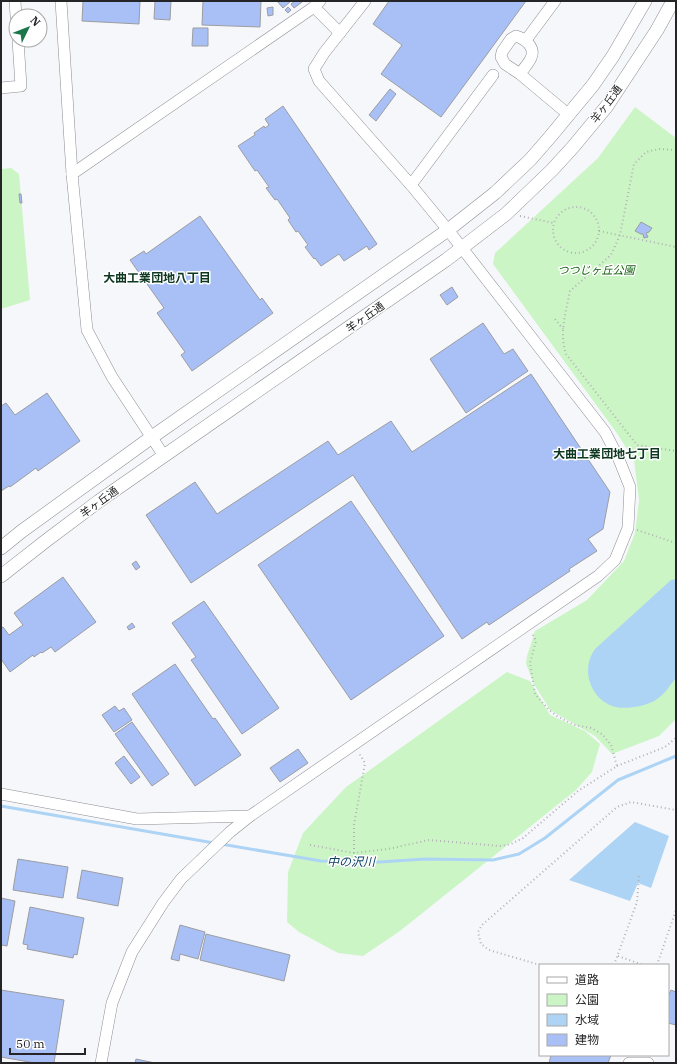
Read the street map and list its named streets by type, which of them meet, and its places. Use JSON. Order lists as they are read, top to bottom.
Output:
{
  "streets": {
    "main road": ["羊ヶ丘通"]
  },
  "districts": ["大曲工業団地八丁目", "大曲工業団地七丁目"],
  "water": ["中の沢川"],
  "parks": ["つつじヶ丘公園"],
  "legend": [
    "道路",
    "公園",
    "水域",
    "建物"
  ],
  "scale_bar": "50 m",
  "north": "top right"
}
